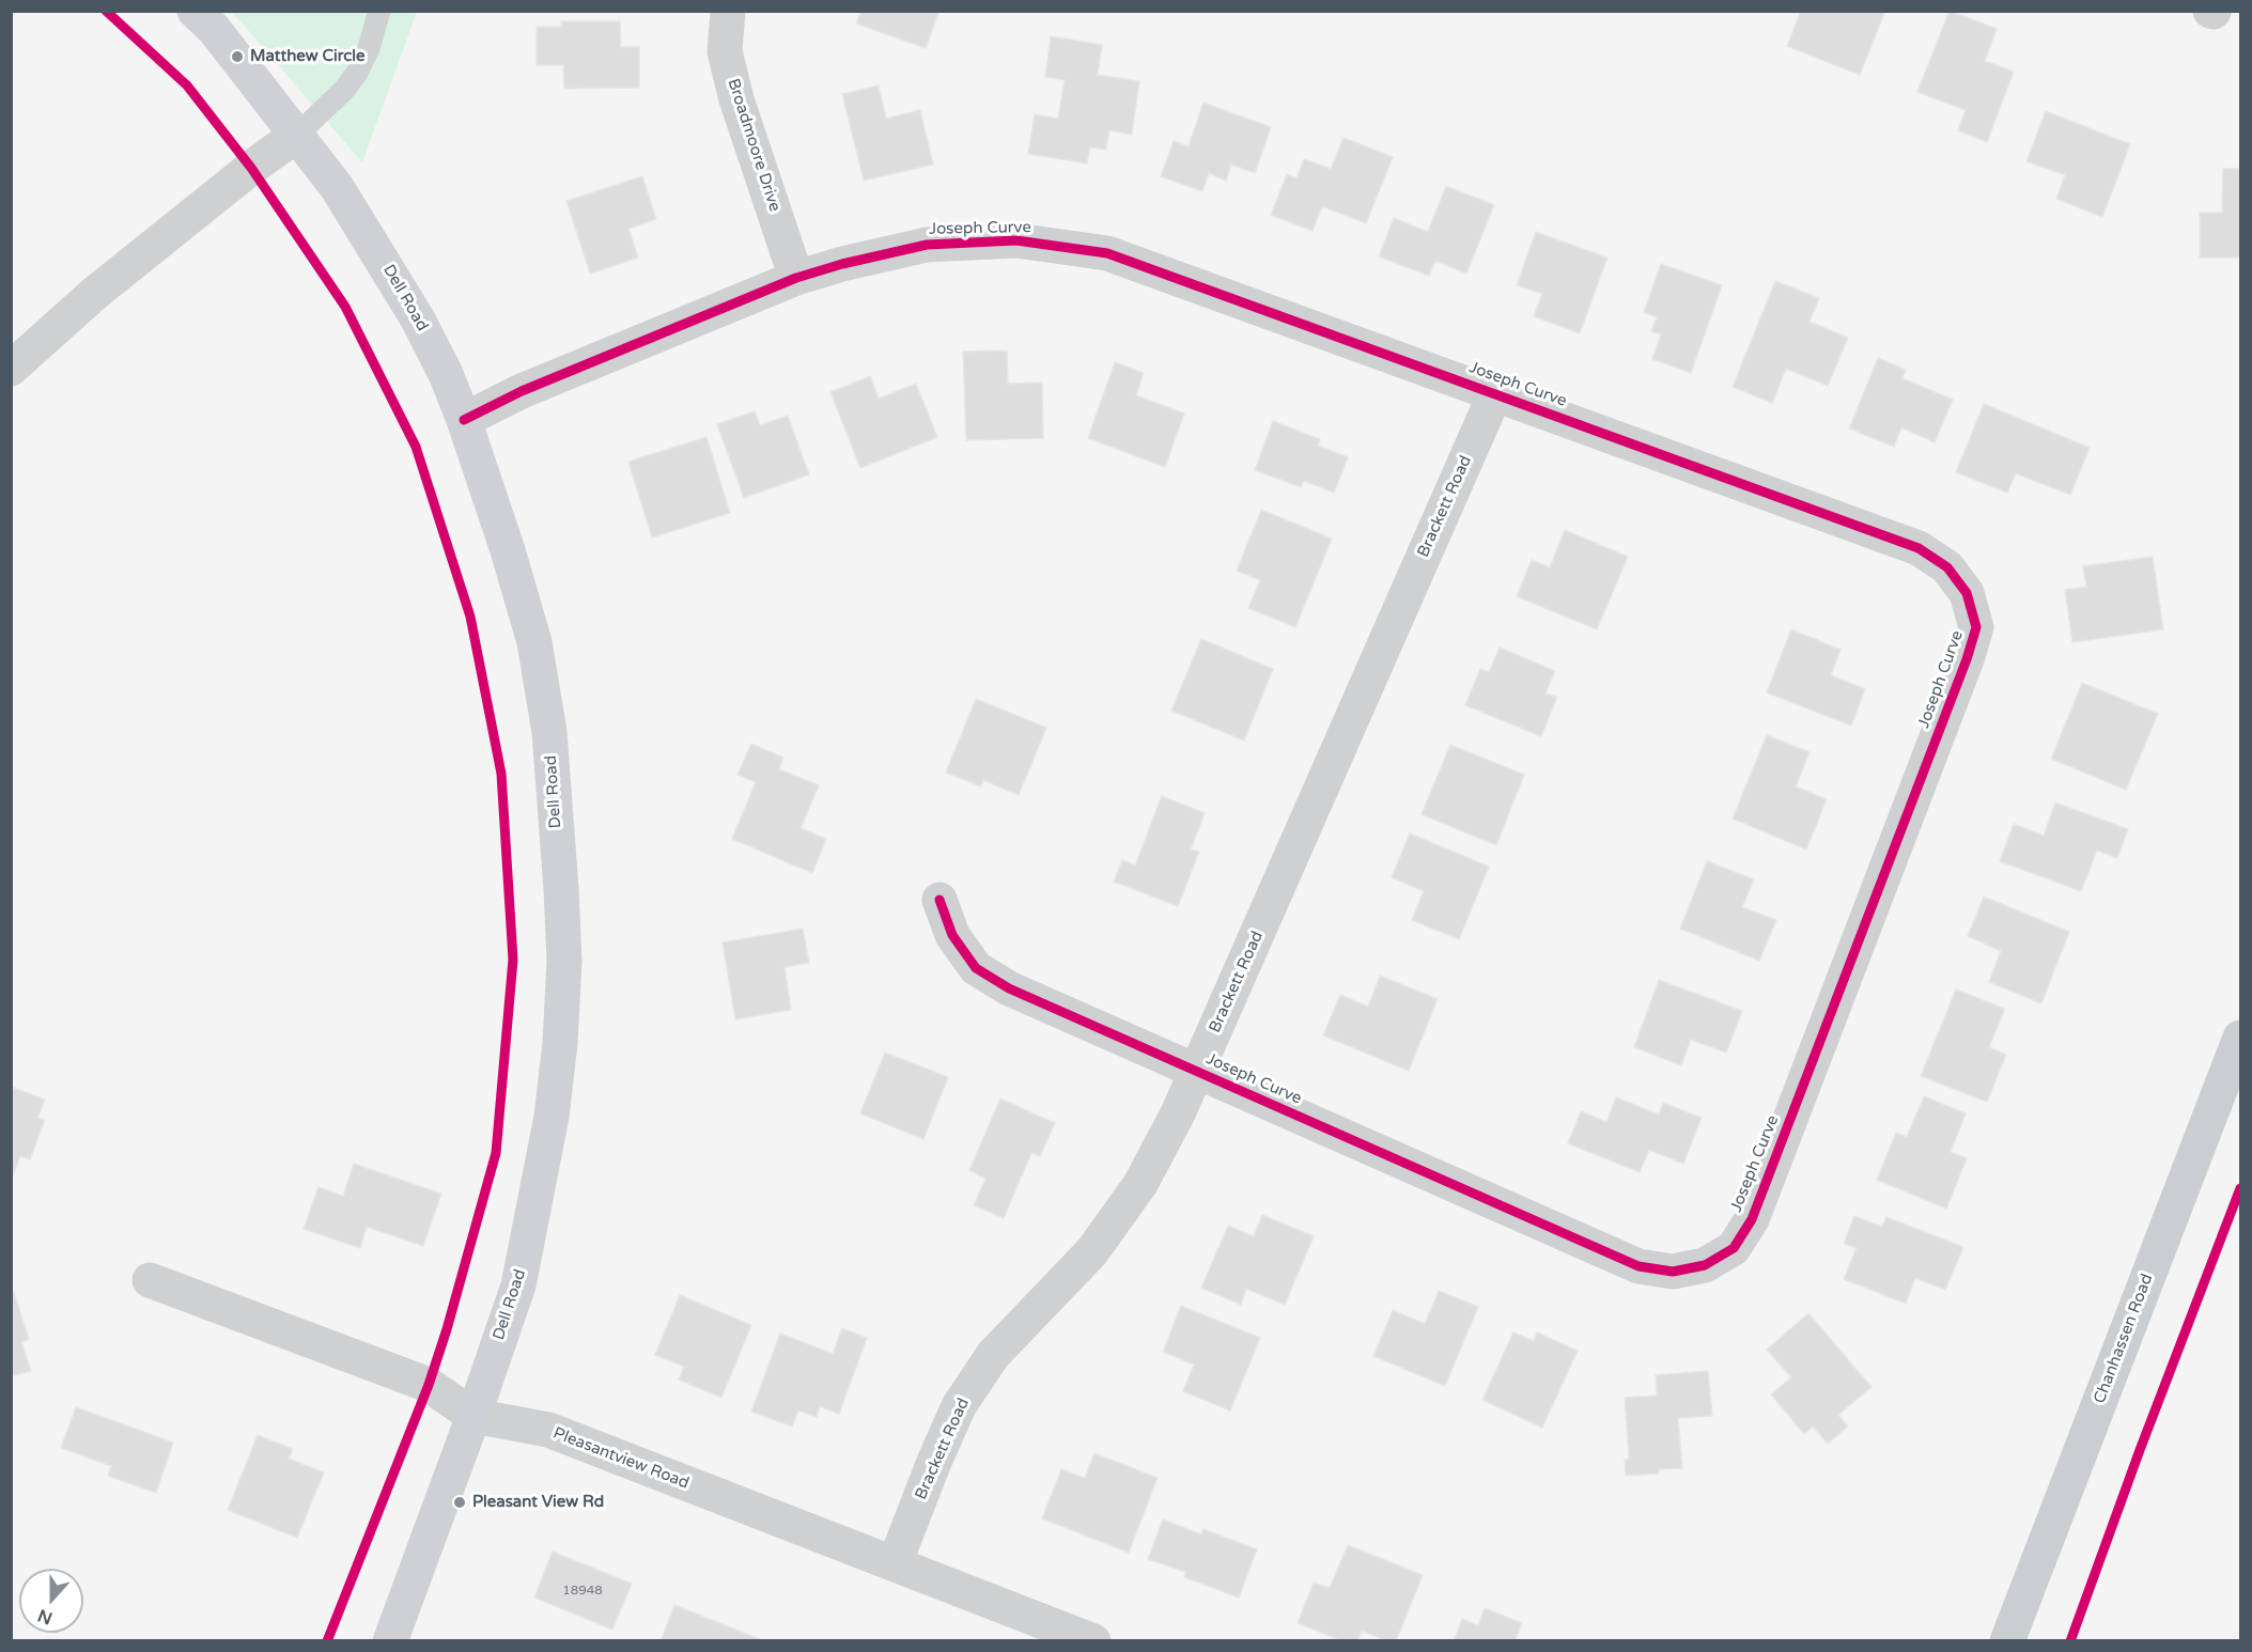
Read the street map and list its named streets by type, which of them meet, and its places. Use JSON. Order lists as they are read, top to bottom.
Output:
{
  "streets": {
    "main road": ["Chanhassen Road"],
    "street": [
      "Broadmoore Drive",
      "Joseph Curve",
      "Dell Road",
      "Brackett Road",
      "Pleasantview Road"
    ]
  },
  "crossings": [
    ["Broadmoore Drive", "Joseph Curve"],
    ["Joseph Curve", "Dell Road"],
    ["Joseph Curve", "Brackett Road"],
    ["Dell Road", "Pleasantview Road"],
    ["Brackett Road", "Pleasantview Road"]
  ],
  "places": ["Matthew Circle", "Pleasant View Rd"],
  "house_numbers": ["18948"],
  "north": "bottom"
}
